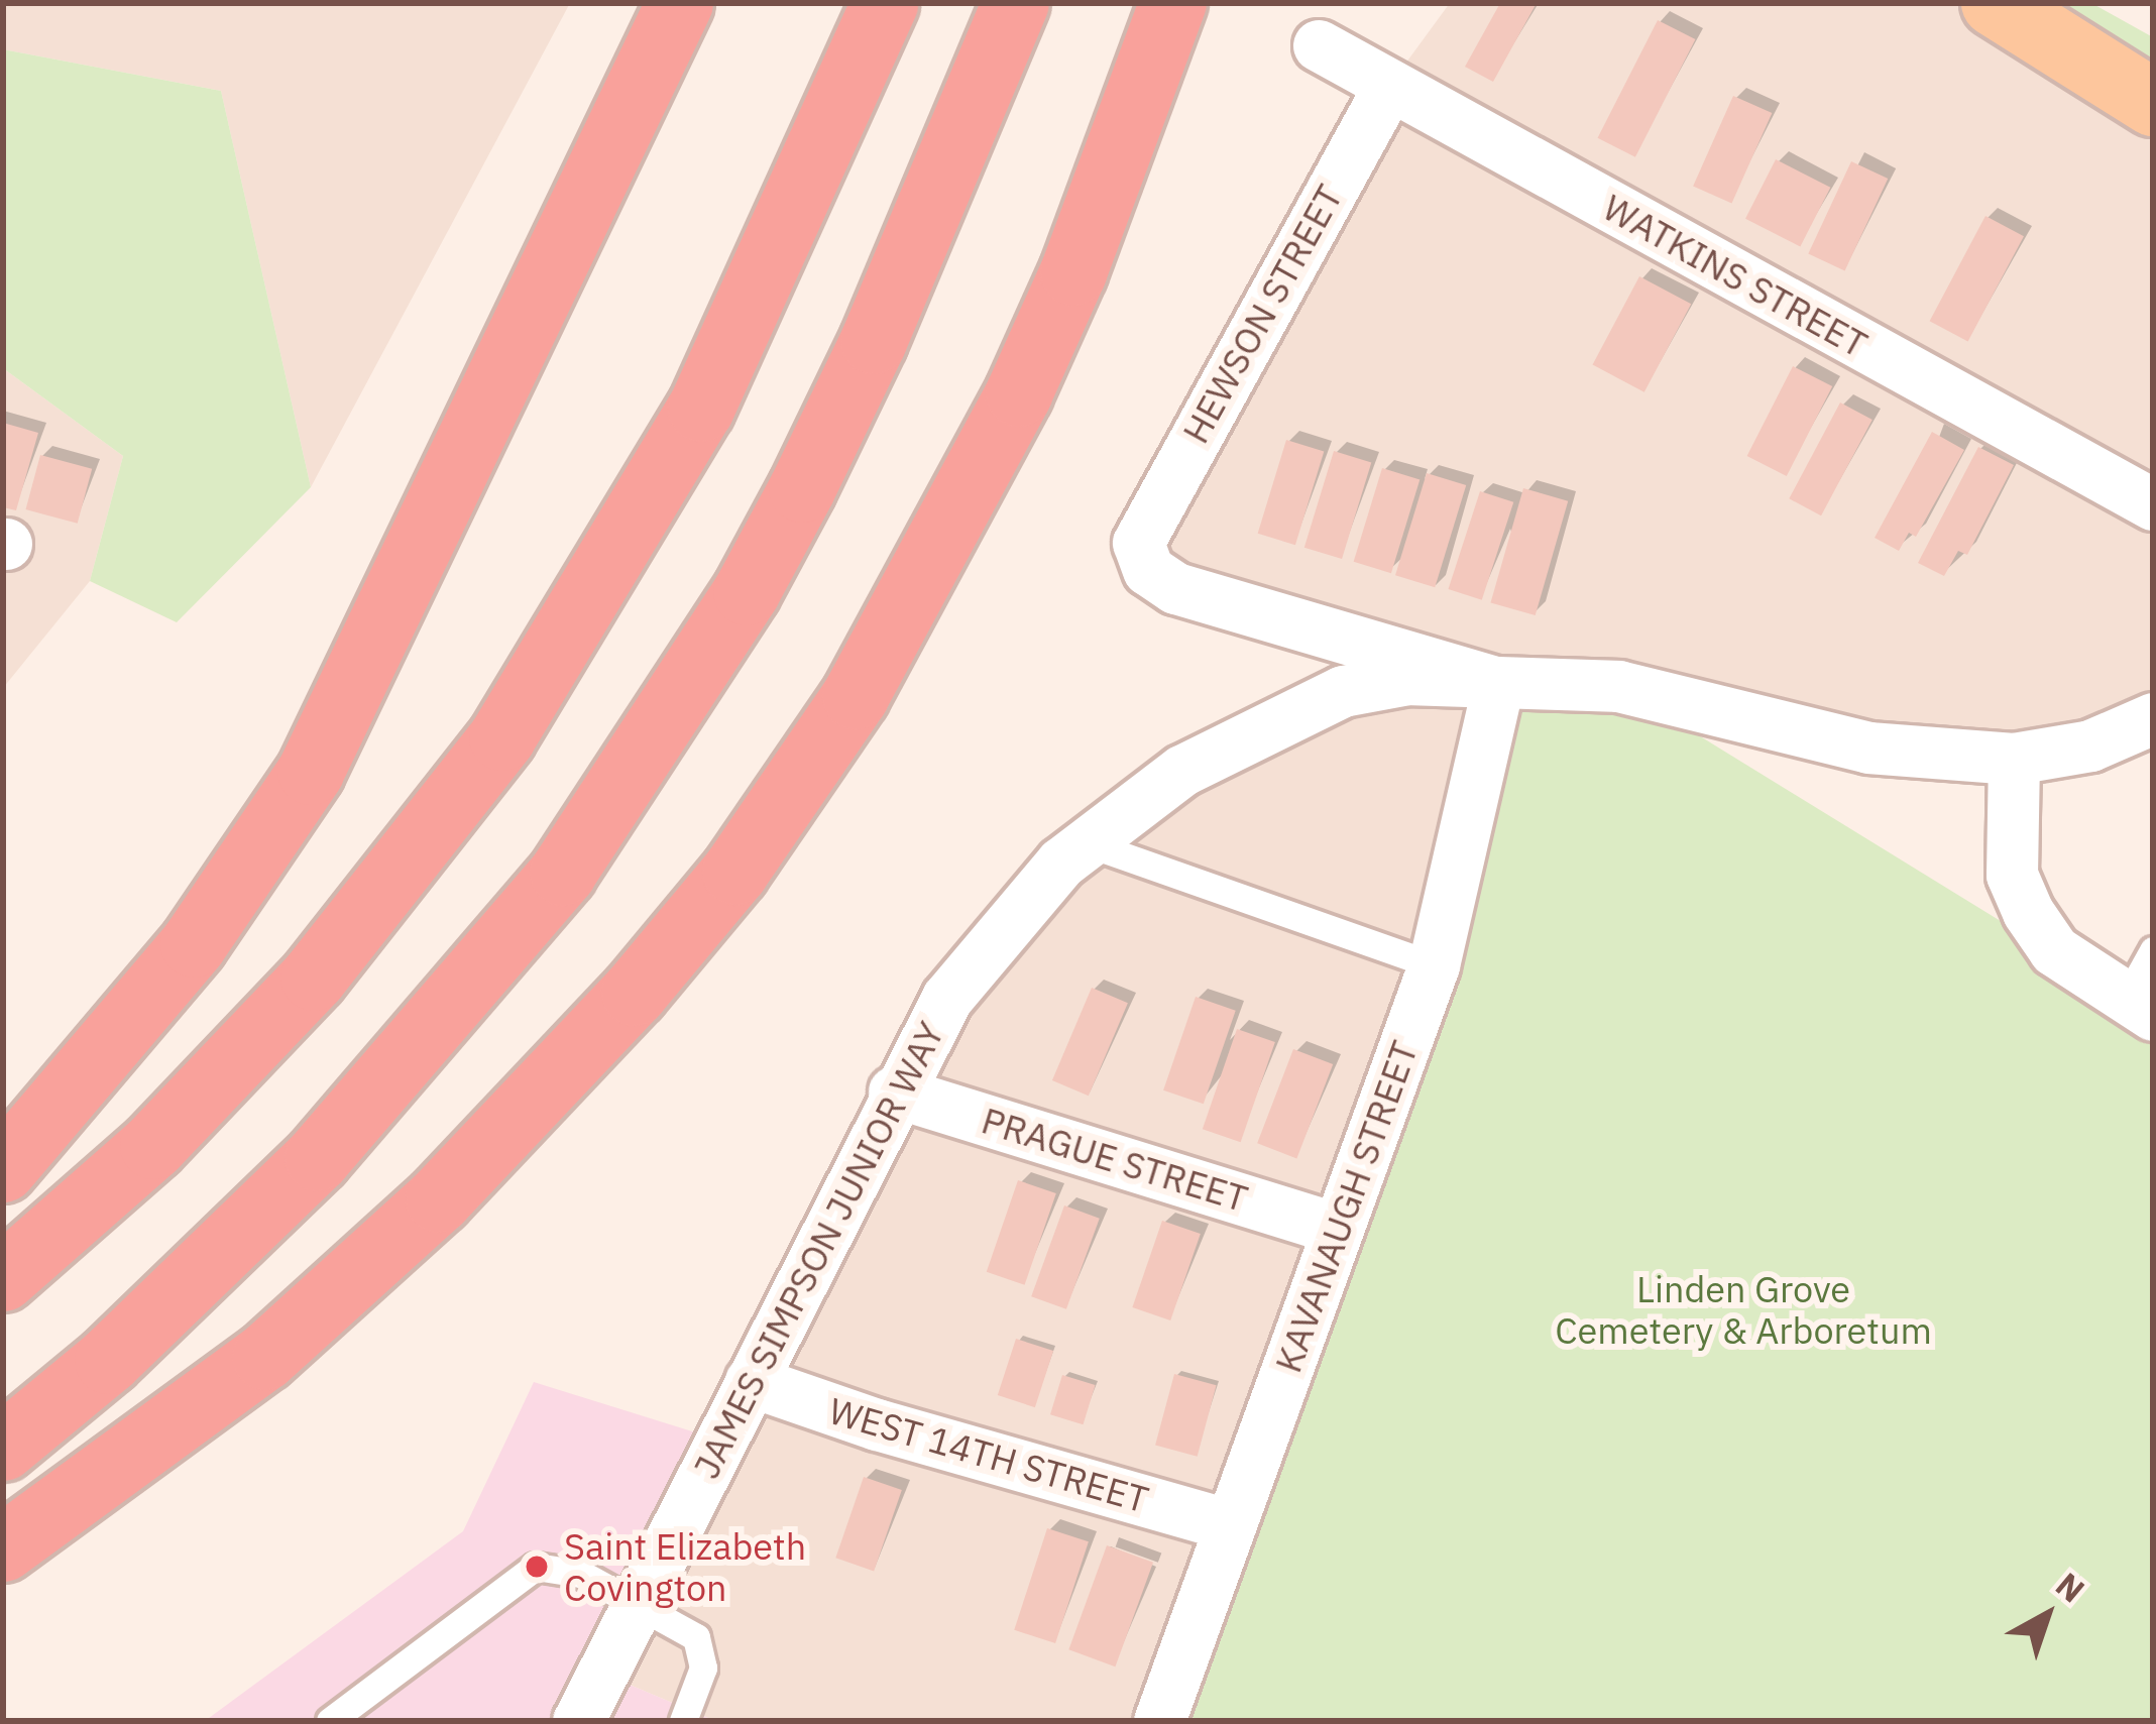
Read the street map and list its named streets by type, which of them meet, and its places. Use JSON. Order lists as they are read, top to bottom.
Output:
{
  "streets": {
    "street": [
      "WATKINS STREET",
      "HEWSON STREET",
      "PRAGUE STREET",
      "KAVANAUGH STREET",
      "JAMES SIMPSON JUNIOR WAY",
      "WEST 14TH STREET"
    ]
  },
  "crossings": [
    ["WATKINS STREET", "HEWSON STREET"],
    ["HEWSON STREET", "KAVANAUGH STREET"],
    ["HEWSON STREET", "JAMES SIMPSON JUNIOR WAY"],
    ["PRAGUE STREET", "KAVANAUGH STREET"],
    ["PRAGUE STREET", "JAMES SIMPSON JUNIOR WAY"],
    ["KAVANAUGH STREET", "JAMES SIMPSON JUNIOR WAY"],
    ["KAVANAUGH STREET", "WEST 14TH STREET"],
    ["JAMES SIMPSON JUNIOR WAY", "WEST 14TH STREET"]
  ],
  "parks": ["Linden Grove Cemetery & Arboretum"],
  "places": ["Saint Elizabeth Covington"],
  "north": "top right"
}
